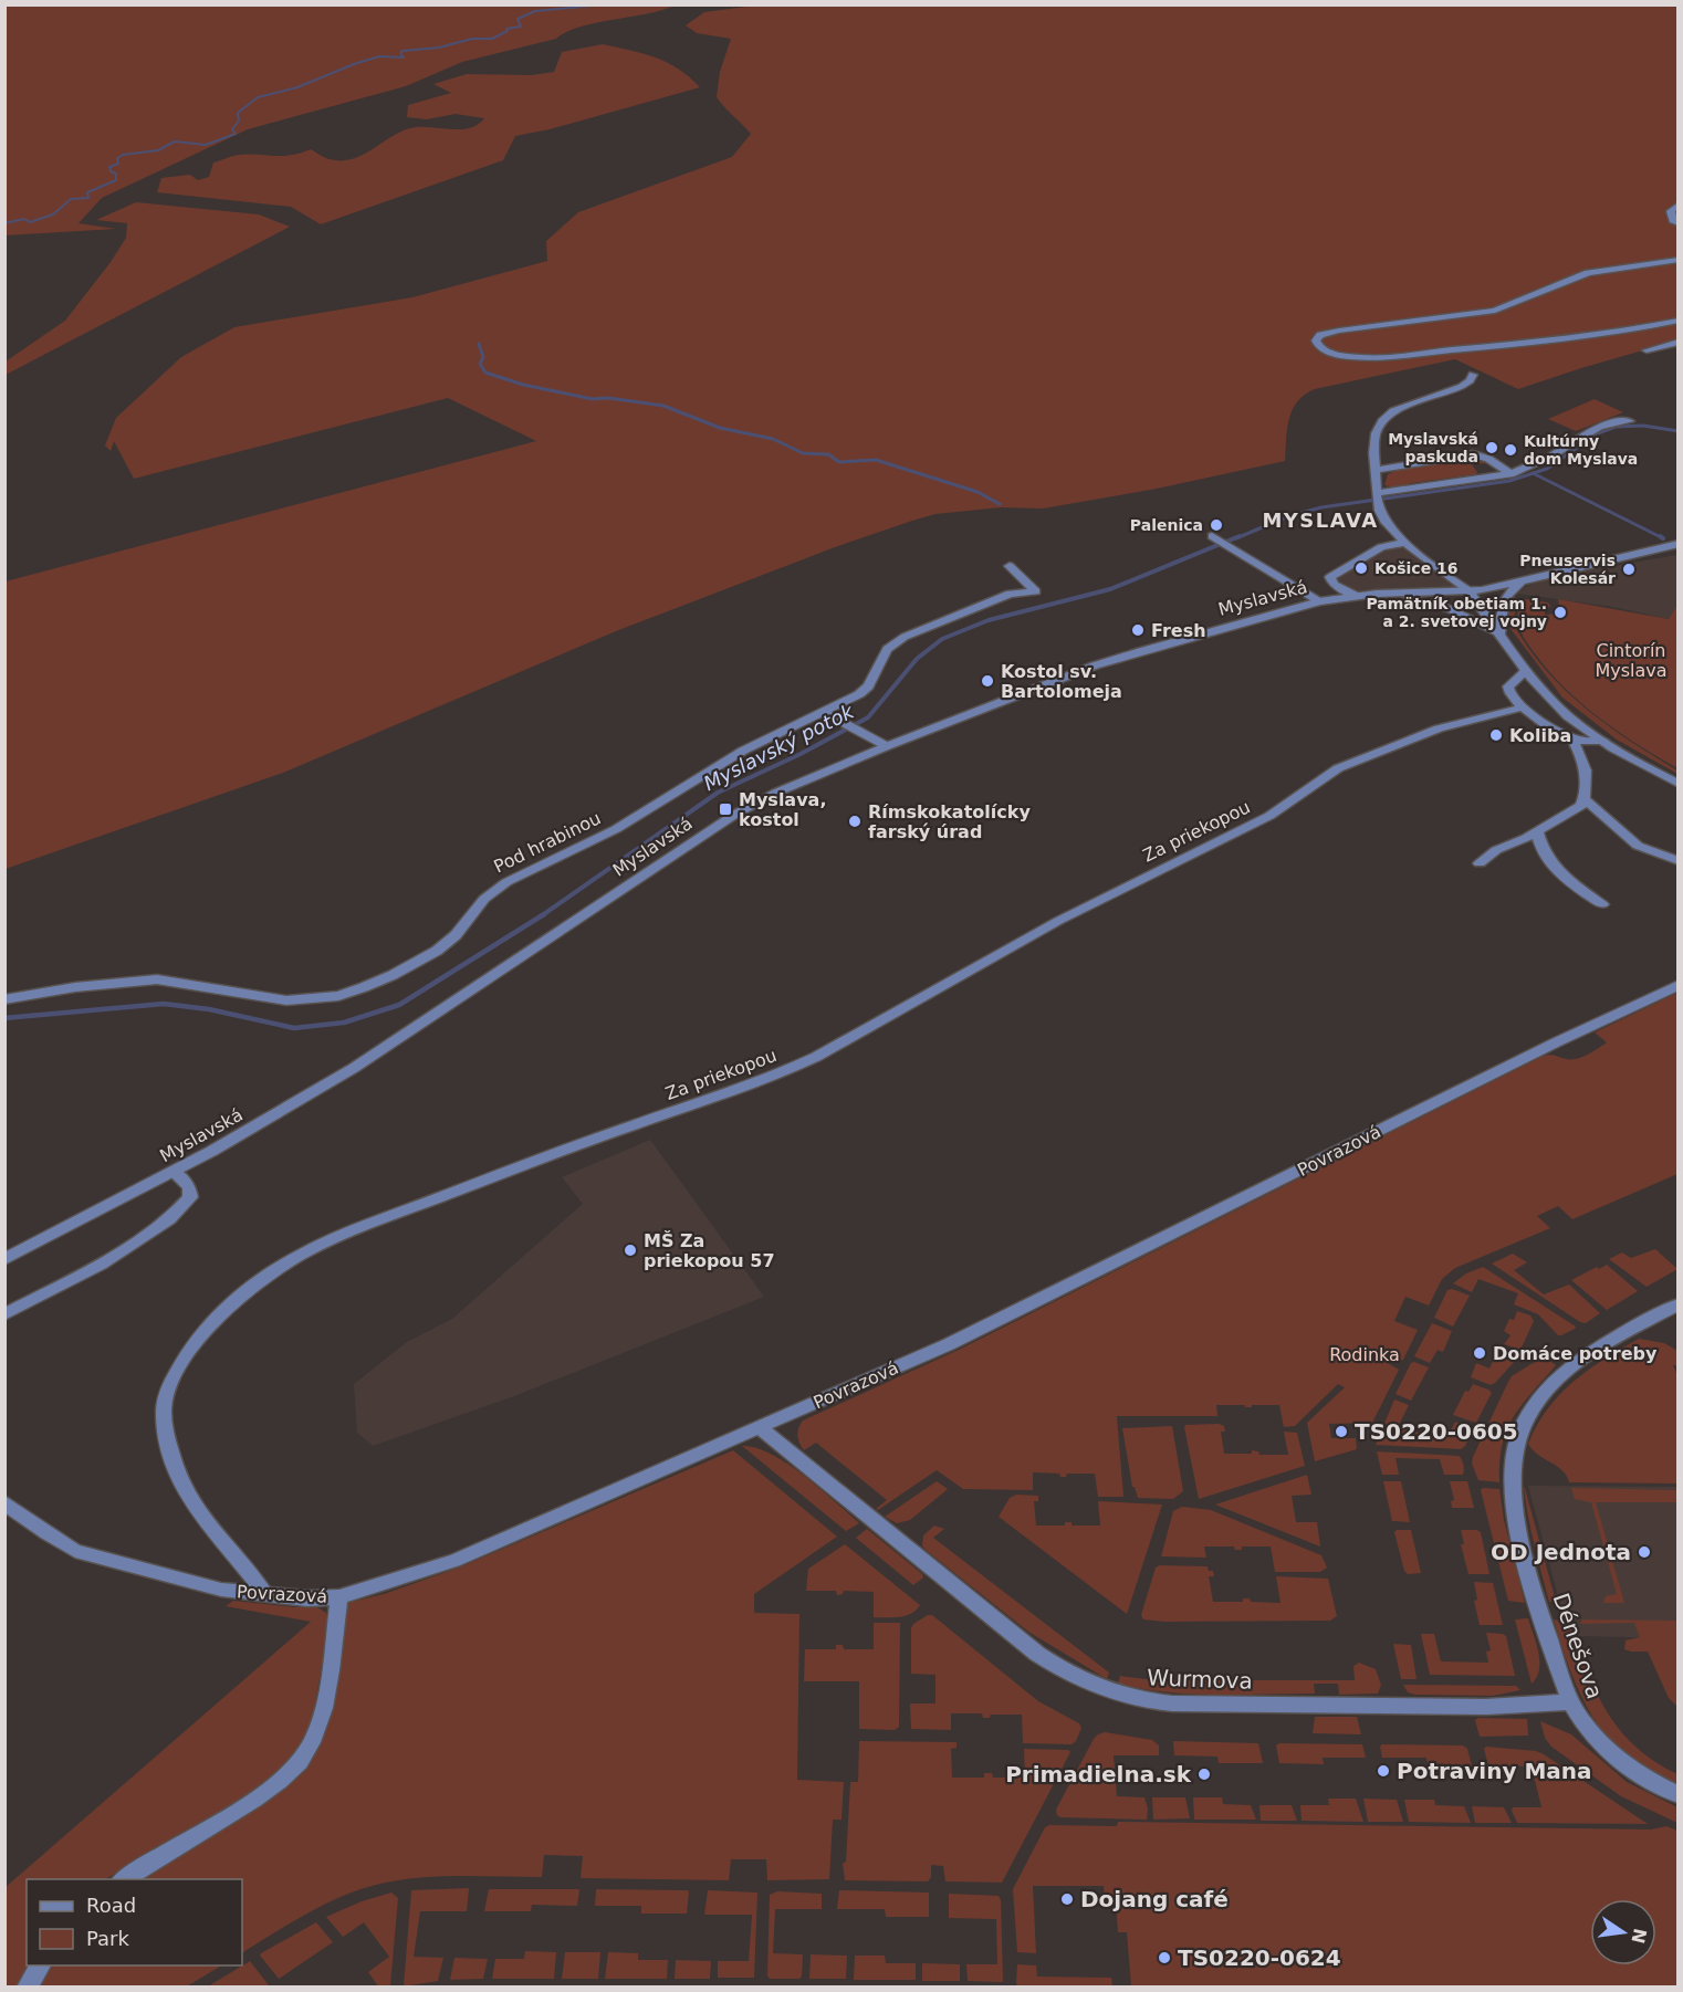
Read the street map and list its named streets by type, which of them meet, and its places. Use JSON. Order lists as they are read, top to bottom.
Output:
{
  "streets": {
    "street": [
      "Myslavská",
      "Za priekopou",
      "Pod hrabinou",
      "Povrazová",
      "Dénešova",
      "Wurmova"
    ]
  },
  "crossings": [
    ["Za priekopou", "Povrazová"],
    ["Povrazová", "Wurmova"],
    ["Dénešova", "Wurmova"]
  ],
  "districts": ["MYSLAVA"],
  "water": ["Myslavský potok"],
  "parks": ["Cintorín Myslava", "Rodinka"],
  "places": {
    "other": [
      "Myslavská paskuda",
      "Kultúrny dom Myslava",
      "Palenica",
      "Košice 16",
      "Pneuservis Kolesár",
      "Pamätník obetiam 1. a 2. svetovej vojny",
      "Fresh",
      "Kostol sv. Bartolomeja",
      "Koliba",
      "Rímskokatolícky farský úrad",
      "MŠ Za priekopou 57",
      "Domáce potreby",
      "TS0220-0605",
      "OD Jednota",
      "Potraviny Mana",
      "Primadielna.sk",
      "Dojang café",
      "TS0220-0624"
    ],
    "transit": ["Myslava, kostol"]
  },
  "legend": ["Road", "Park"],
  "north": "right"
}
